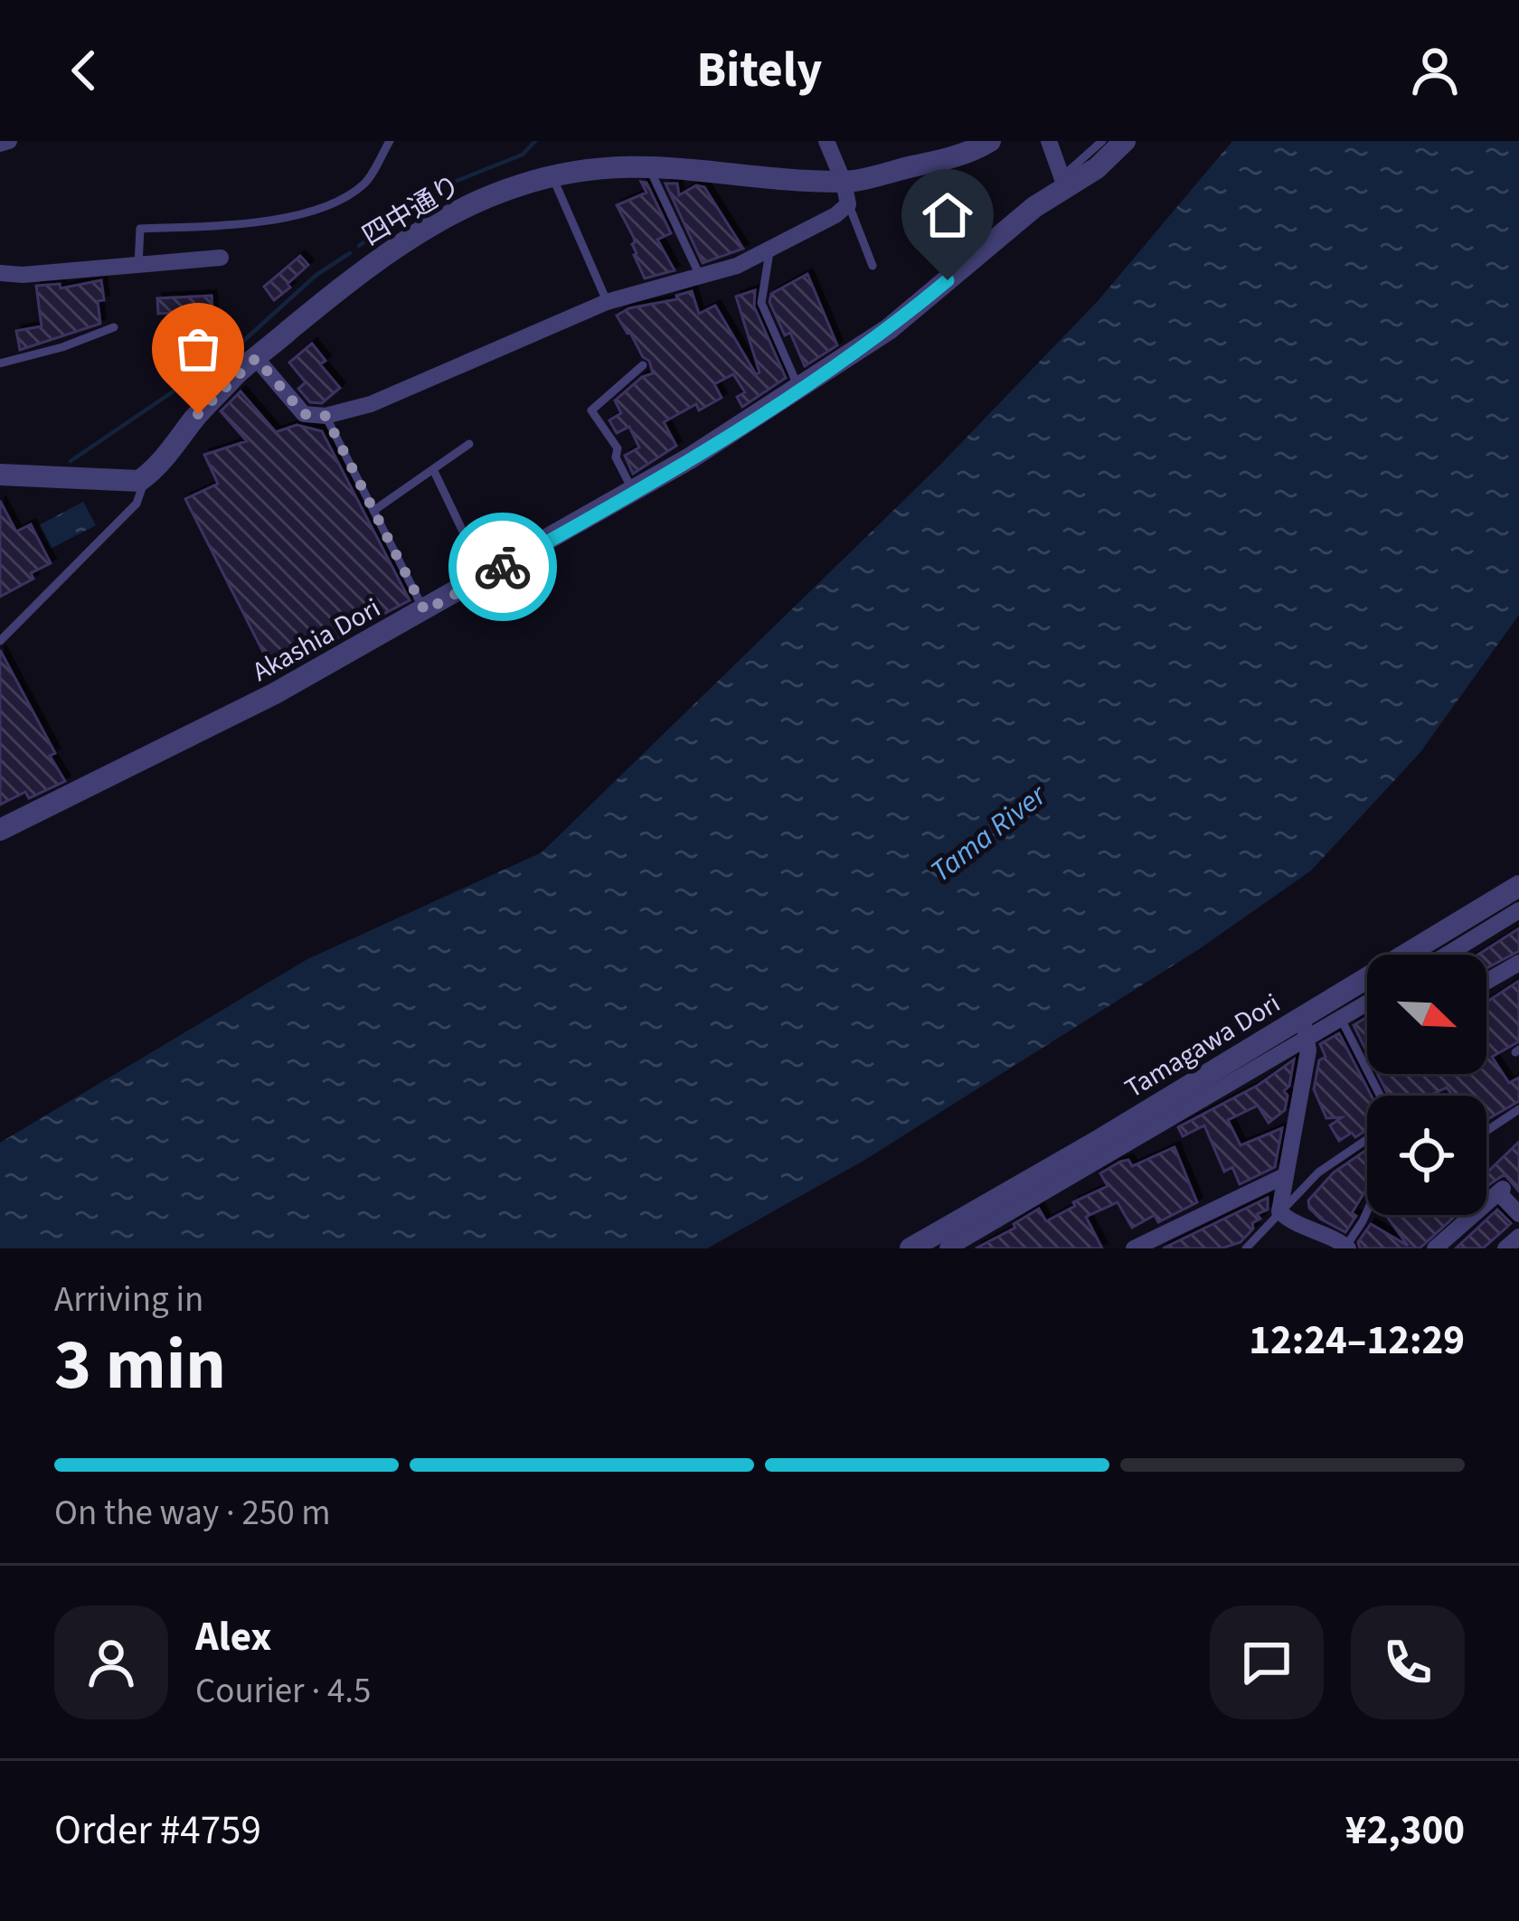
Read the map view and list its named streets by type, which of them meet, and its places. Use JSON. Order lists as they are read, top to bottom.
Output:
{
  "streets": {
    "street": ["四中通り", "Akashia Dori", "Tamagawa Dori"]
  },
  "water": ["Tama River"],
  "north": "bottom right",
  "page": {
    "header": "Bitely",
    "heading": ["3 min", "Arriving in", "12:24–12:29"],
    "panel": [
      "Alex",
      "Courier · 4.5",
      "Order #4759",
      "¥2,300"
    ],
    "bar": "On the way · 250 m"
  }
}
